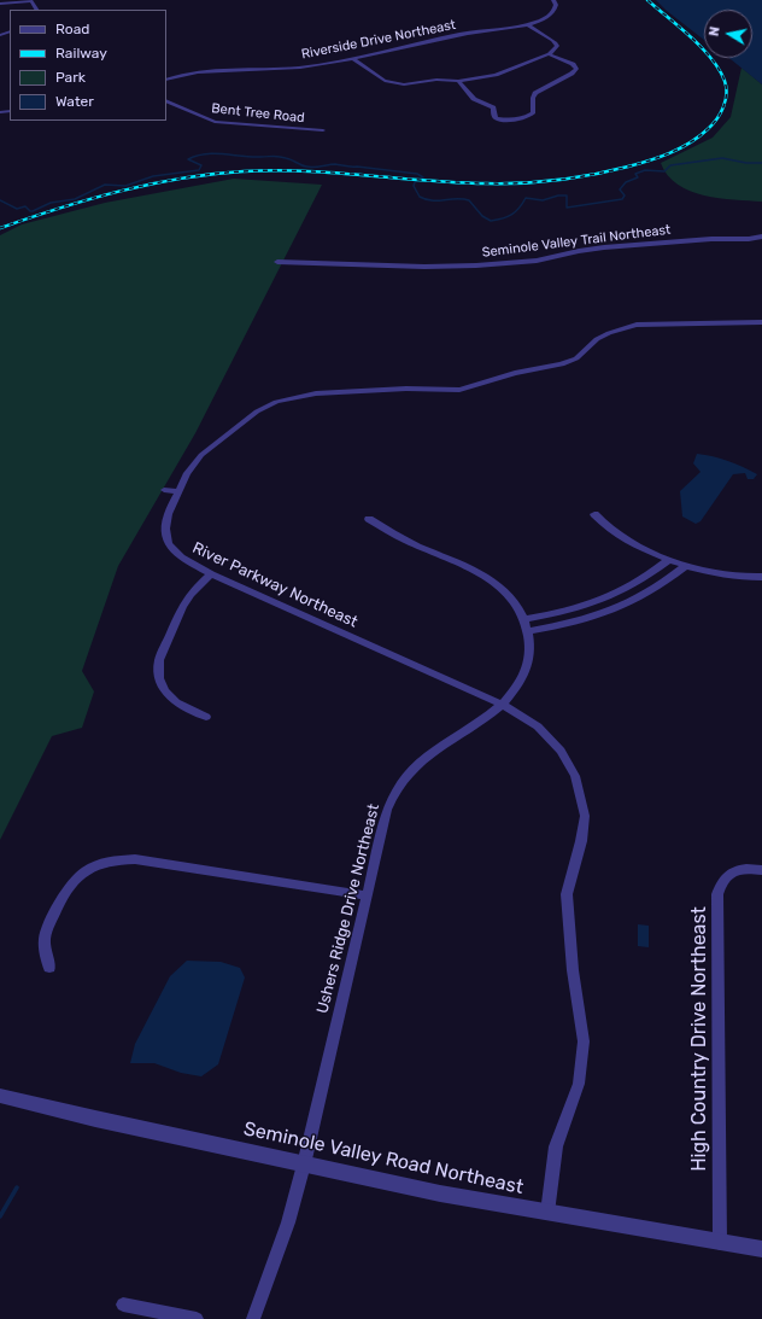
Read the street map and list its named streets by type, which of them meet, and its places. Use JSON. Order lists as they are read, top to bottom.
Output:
{
  "streets": {
    "street": [
      "Riverside Drive Northeast",
      "Bent Tree Road",
      "Seminole Valley Trail Northeast",
      "River Parkway Northeast",
      "Ushers Ridge Drive Northeast",
      "High Country Drive Northeast",
      "Seminole Valley Road Northeast"
    ]
  },
  "crossings": [
    ["River Parkway Northeast", "Ushers Ridge Drive Northeast"],
    ["River Parkway Northeast", "Seminole Valley Road Northeast"],
    ["Ushers Ridge Drive Northeast", "Seminole Valley Road Northeast"],
    ["High Country Drive Northeast", "Seminole Valley Road Northeast"]
  ],
  "legend": [
    "Road",
    "Railway",
    "Park",
    "Water"
  ],
  "north": "left"
}
